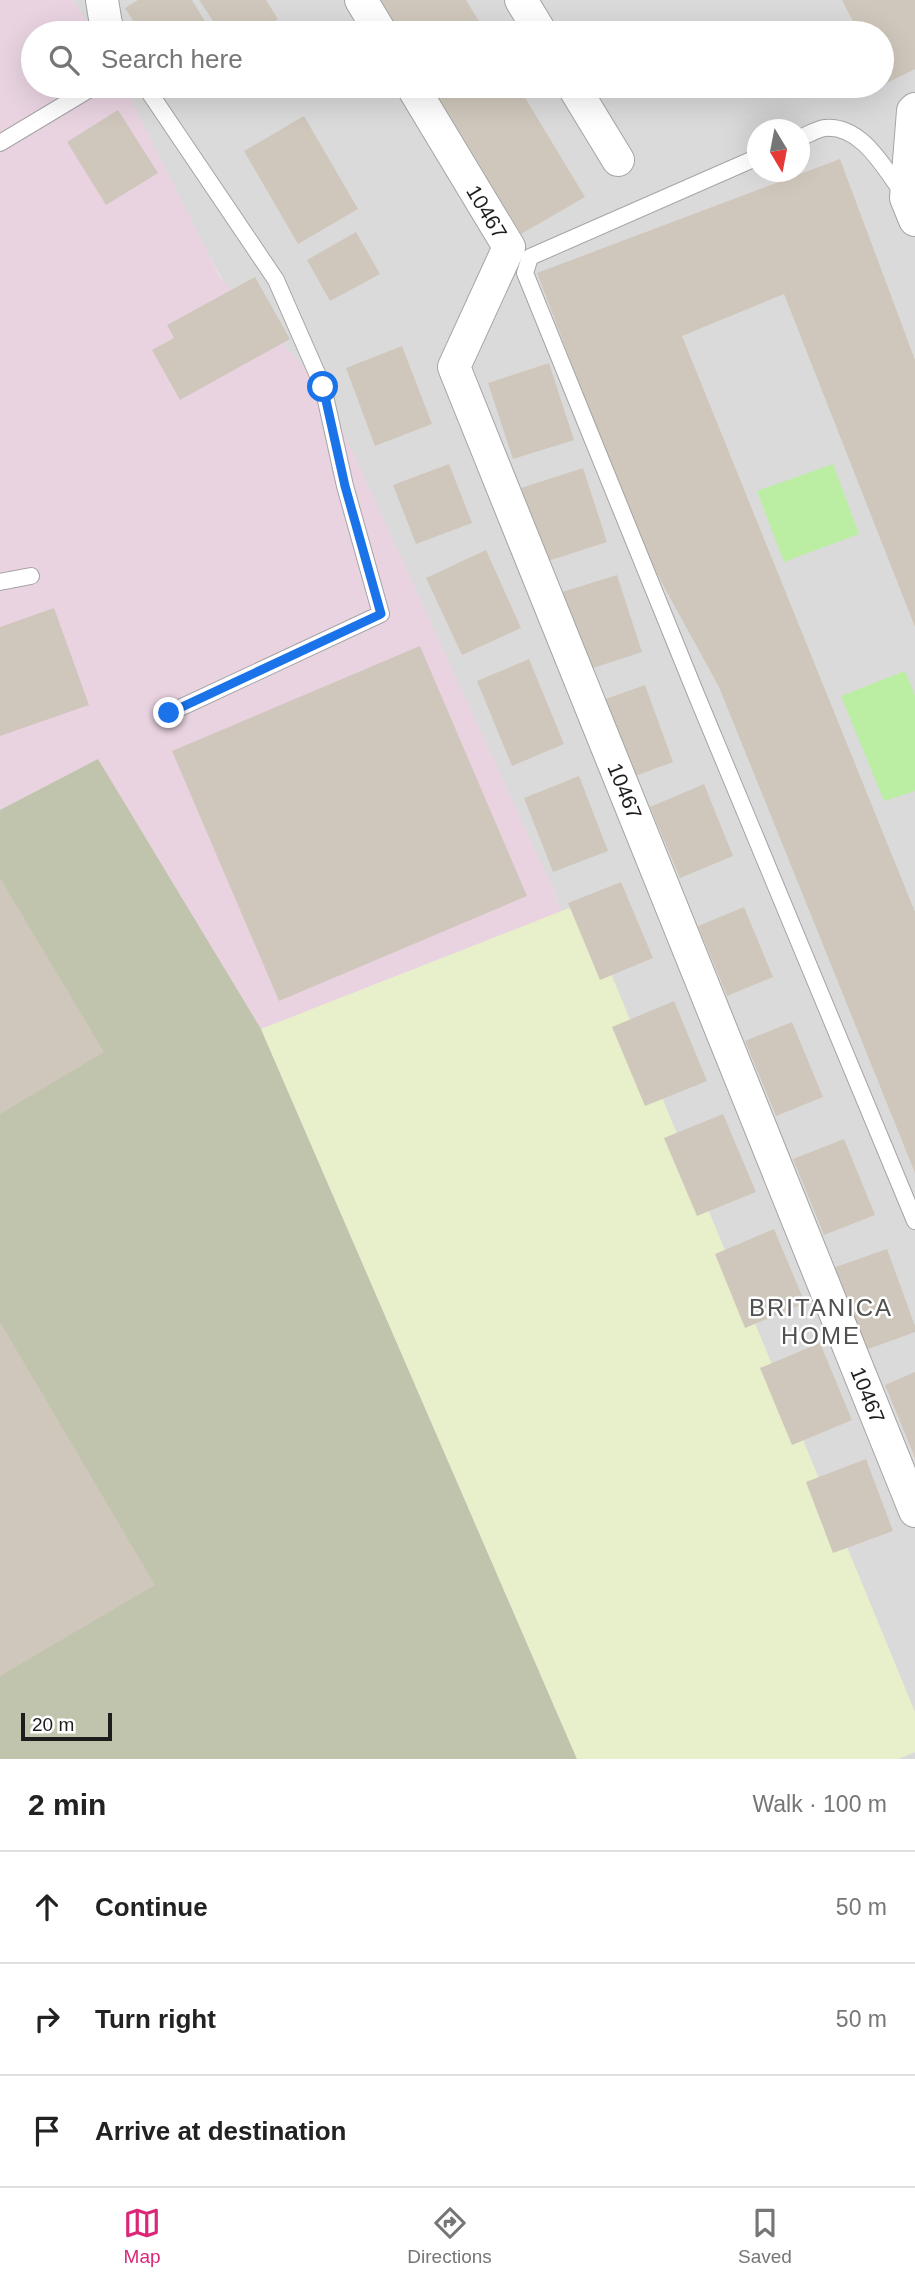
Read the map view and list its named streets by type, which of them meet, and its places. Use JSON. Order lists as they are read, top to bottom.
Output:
{
  "streets": {
    "street": ["10467"]
  },
  "districts": ["BRITANICA HOME"],
  "scale_bar": "20 m",
  "north": "bottom",
  "page": {
    "search": "Search here",
    "scale": "20 m",
    "heading": ["2 min", "Walk · 100 m"],
    "list": [
      ["Continue", "50 m"],
      ["Turn right", "50 m"],
      "Arrive at destination"
    ],
    "nav": ["Map", "Directions", "Saved"]
  }
}
